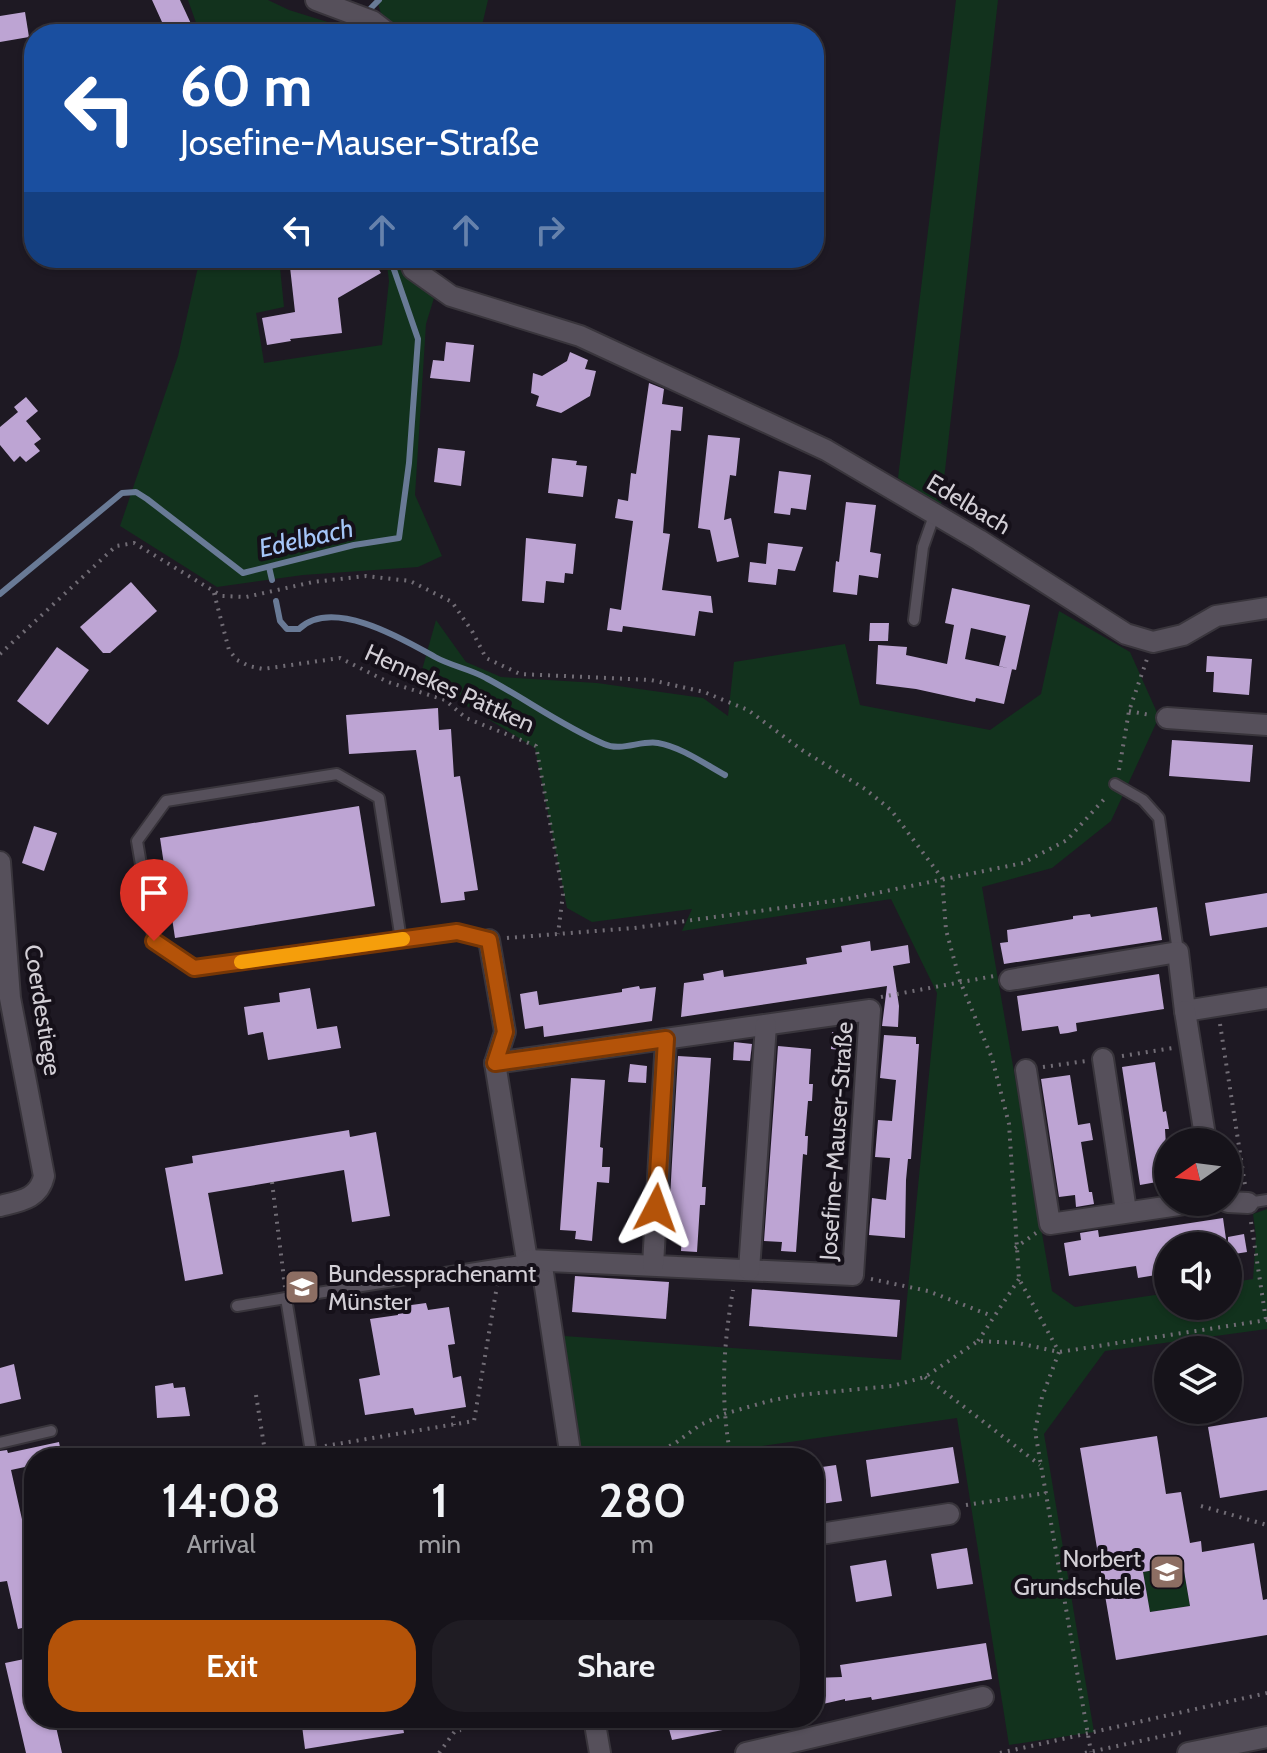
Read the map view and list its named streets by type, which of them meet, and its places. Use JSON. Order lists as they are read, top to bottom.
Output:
{
  "streets": {
    "street": ["Edelbach", "Coerdestiege", "Josefine-Mauser-Straße"],
    "path": ["Hennekes Pättken"]
  },
  "water": ["Edelbach"],
  "places": {
    "school or university": ["Bundessprachenamt Münster", "Norbert Grundschule"]
  },
  "north": "left",
  "page": {
    "turn": ["60 m", "Josefine-Mauser-Straße"],
    "eta": [
      "14:08",
      "Arrival",
      "1",
      "min",
      "280",
      "m"
    ],
    "buttons": ["Exit", "Share"]
  }
}
